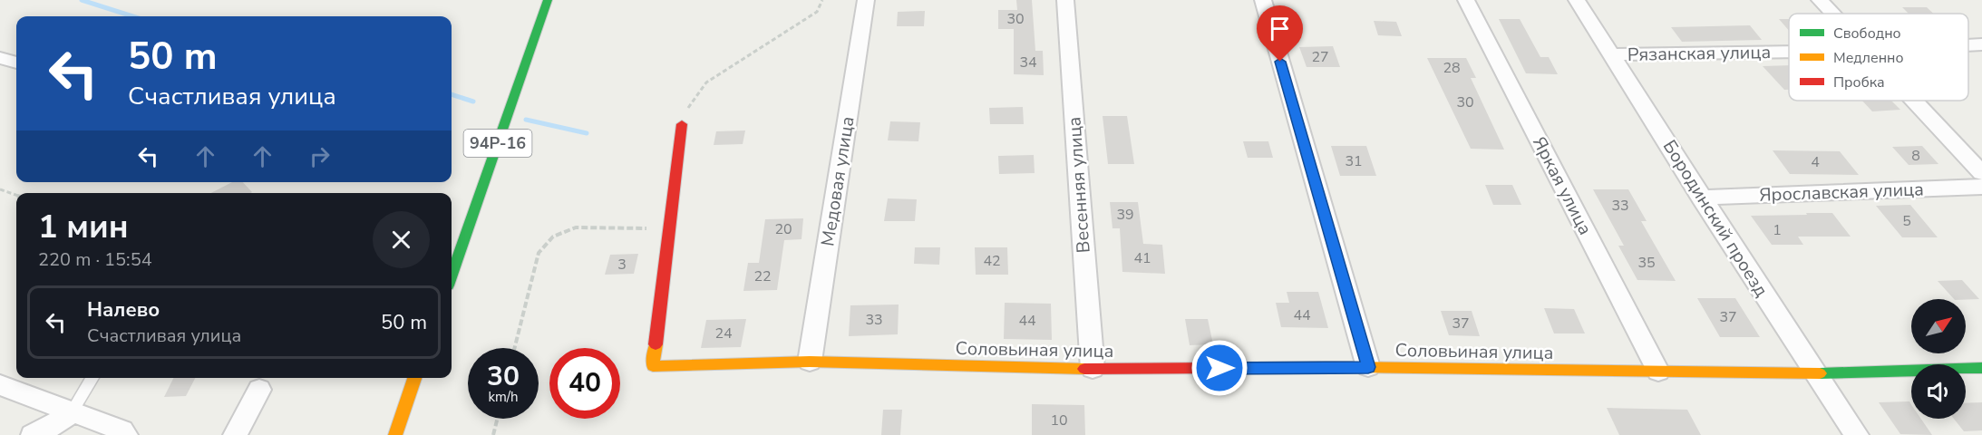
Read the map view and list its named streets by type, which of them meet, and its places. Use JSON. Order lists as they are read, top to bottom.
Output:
{
  "streets": {
    "street": [
      "Рязанская улица",
      "94Р-16",
      "Медовая улица",
      "Весенняя улица",
      "Яркая улица",
      "Ярославская улица",
      "Бородинский проезд",
      "Соловьиная улица"
    ]
  },
  "crossings": [
    ["Рязанская улица", "Бородинский проезд"],
    ["Медовая улица", "Соловьиная улица"],
    ["Весенняя улица", "Соловьиная улица"],
    ["Яркая улица", "Соловьиная улица"],
    ["Ярославская улица", "Бородинский проезд"],
    ["Бородинский проезд", "Соловьиная улица"]
  ],
  "house_numbers": [
    "30",
    "27",
    "34",
    "28",
    "30",
    "8",
    "31",
    "4",
    "33",
    "39",
    "5",
    "20",
    "1",
    "41",
    "42",
    "35",
    "3",
    "22",
    "44",
    "37",
    "33",
    "44",
    "37",
    "24",
    "10"
  ],
  "legend": ["Свободно", "Медленно", "Пробка"],
  "north": "top right",
  "page": {
    "turn": ["50 m", "Счастливая улица"],
    "heading": ["1 мин", "220 m · 15:54"],
    "list": [
      {
        "name": "Налево",
        "note": "Счастливая улица",
        "value": "50 m"
      }
    ],
    "speed": "30 km/h",
    "limit": "40"
  }
}
